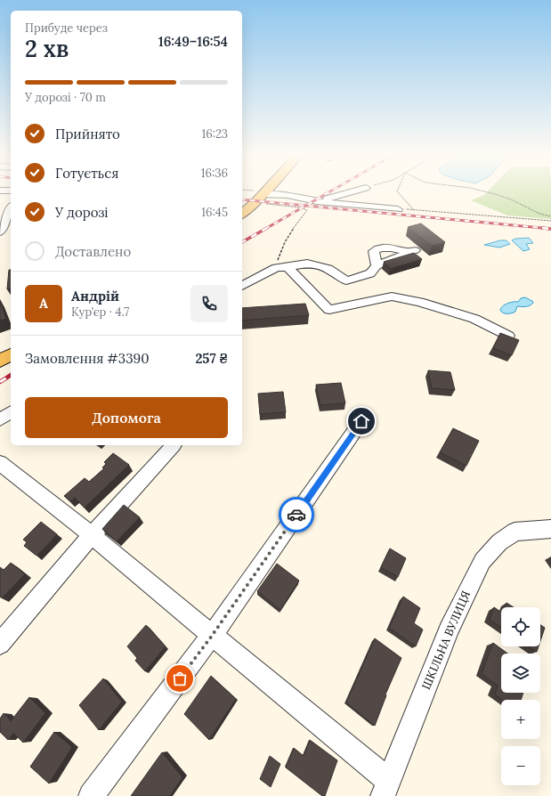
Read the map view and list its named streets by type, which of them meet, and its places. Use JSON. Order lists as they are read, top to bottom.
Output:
{
  "streets": {
    "street": ["ШКІЛЬНА ВУЛИЦЯ"]
  },
  "page": {
    "heading": ["2 хв", "Прибуде через", "16:49–16:54"],
    "panel": [
      "Андрій",
      "Кур’єр · 4.7",
      "Замовлення #3390",
      "257 ₴"
    ],
    "bar": "У дорозі · 70 m",
    "list": [
      ["Прийнято", "16:23"],
      ["Готується", "16:36"],
      ["У дорозі", "16:45"],
      "Доставлено"
    ],
    "round": "А",
    "buttons": "Допомога",
    "map_buttons": ["+", "−"]
  }
}
